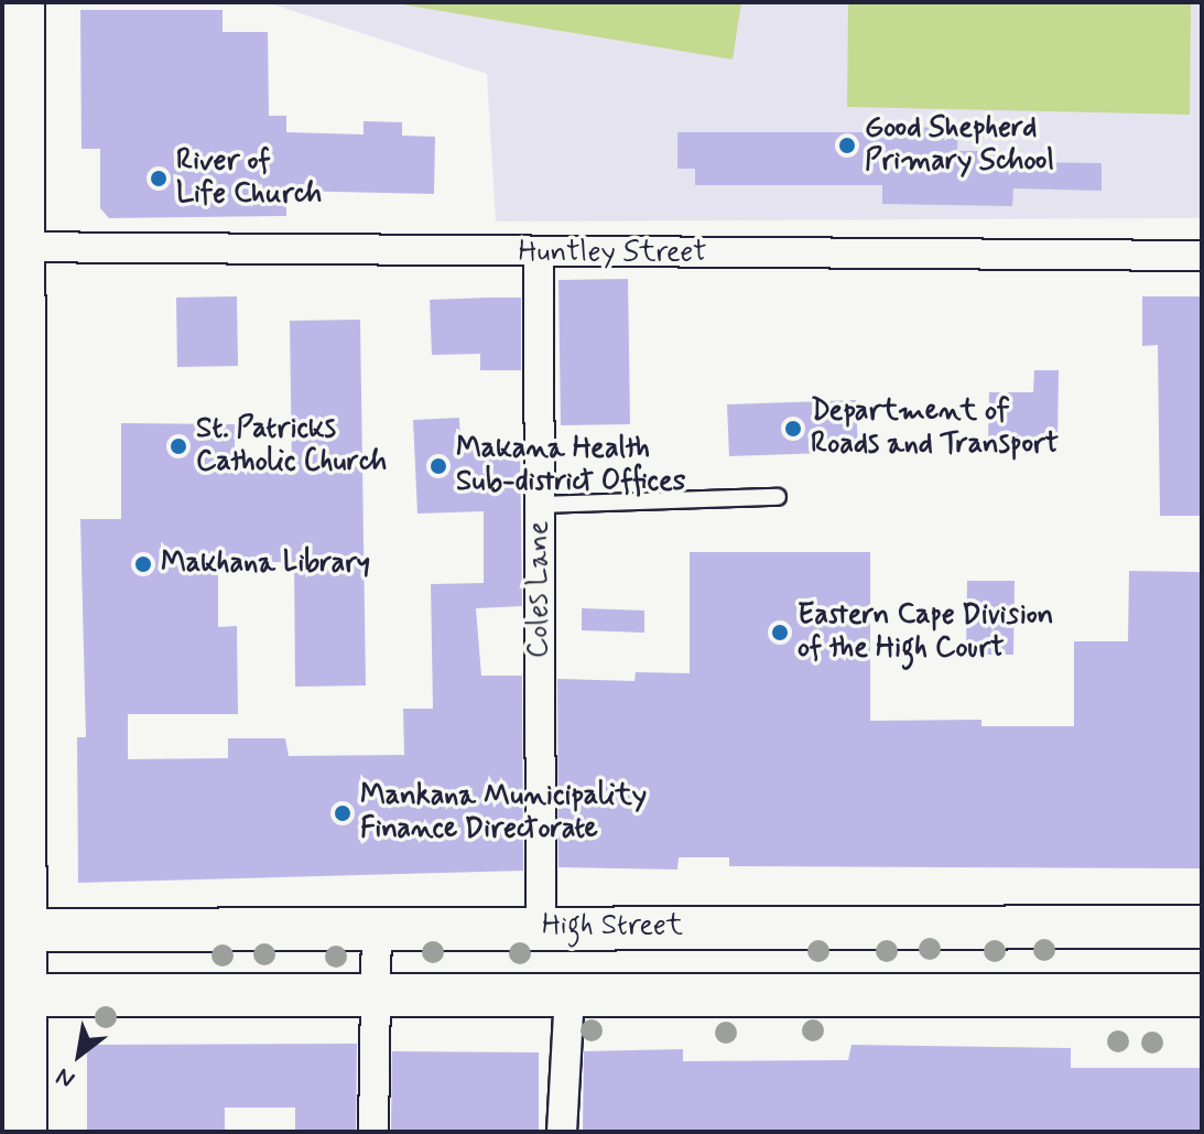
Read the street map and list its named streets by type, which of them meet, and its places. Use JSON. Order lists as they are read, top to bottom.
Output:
{
  "streets": {
    "street": ["Huntley Street", "Coles Lane", "High Street"]
  },
  "crossings": [
    ["Huntley Street", "Coles Lane"],
    ["Coles Lane", "High Street"]
  ],
  "places": [
    "Good Shepherd Primary School",
    "River of Life Church",
    "Department of Roads and Transport",
    "St. Patricks Catholic Church",
    "Makana Health Sub-district Offices",
    "Makhana Library",
    "Eastern Cape Division of the High Court",
    "Mankana Municipality Finance Directorate"
  ],
  "north": "bottom left"
}
